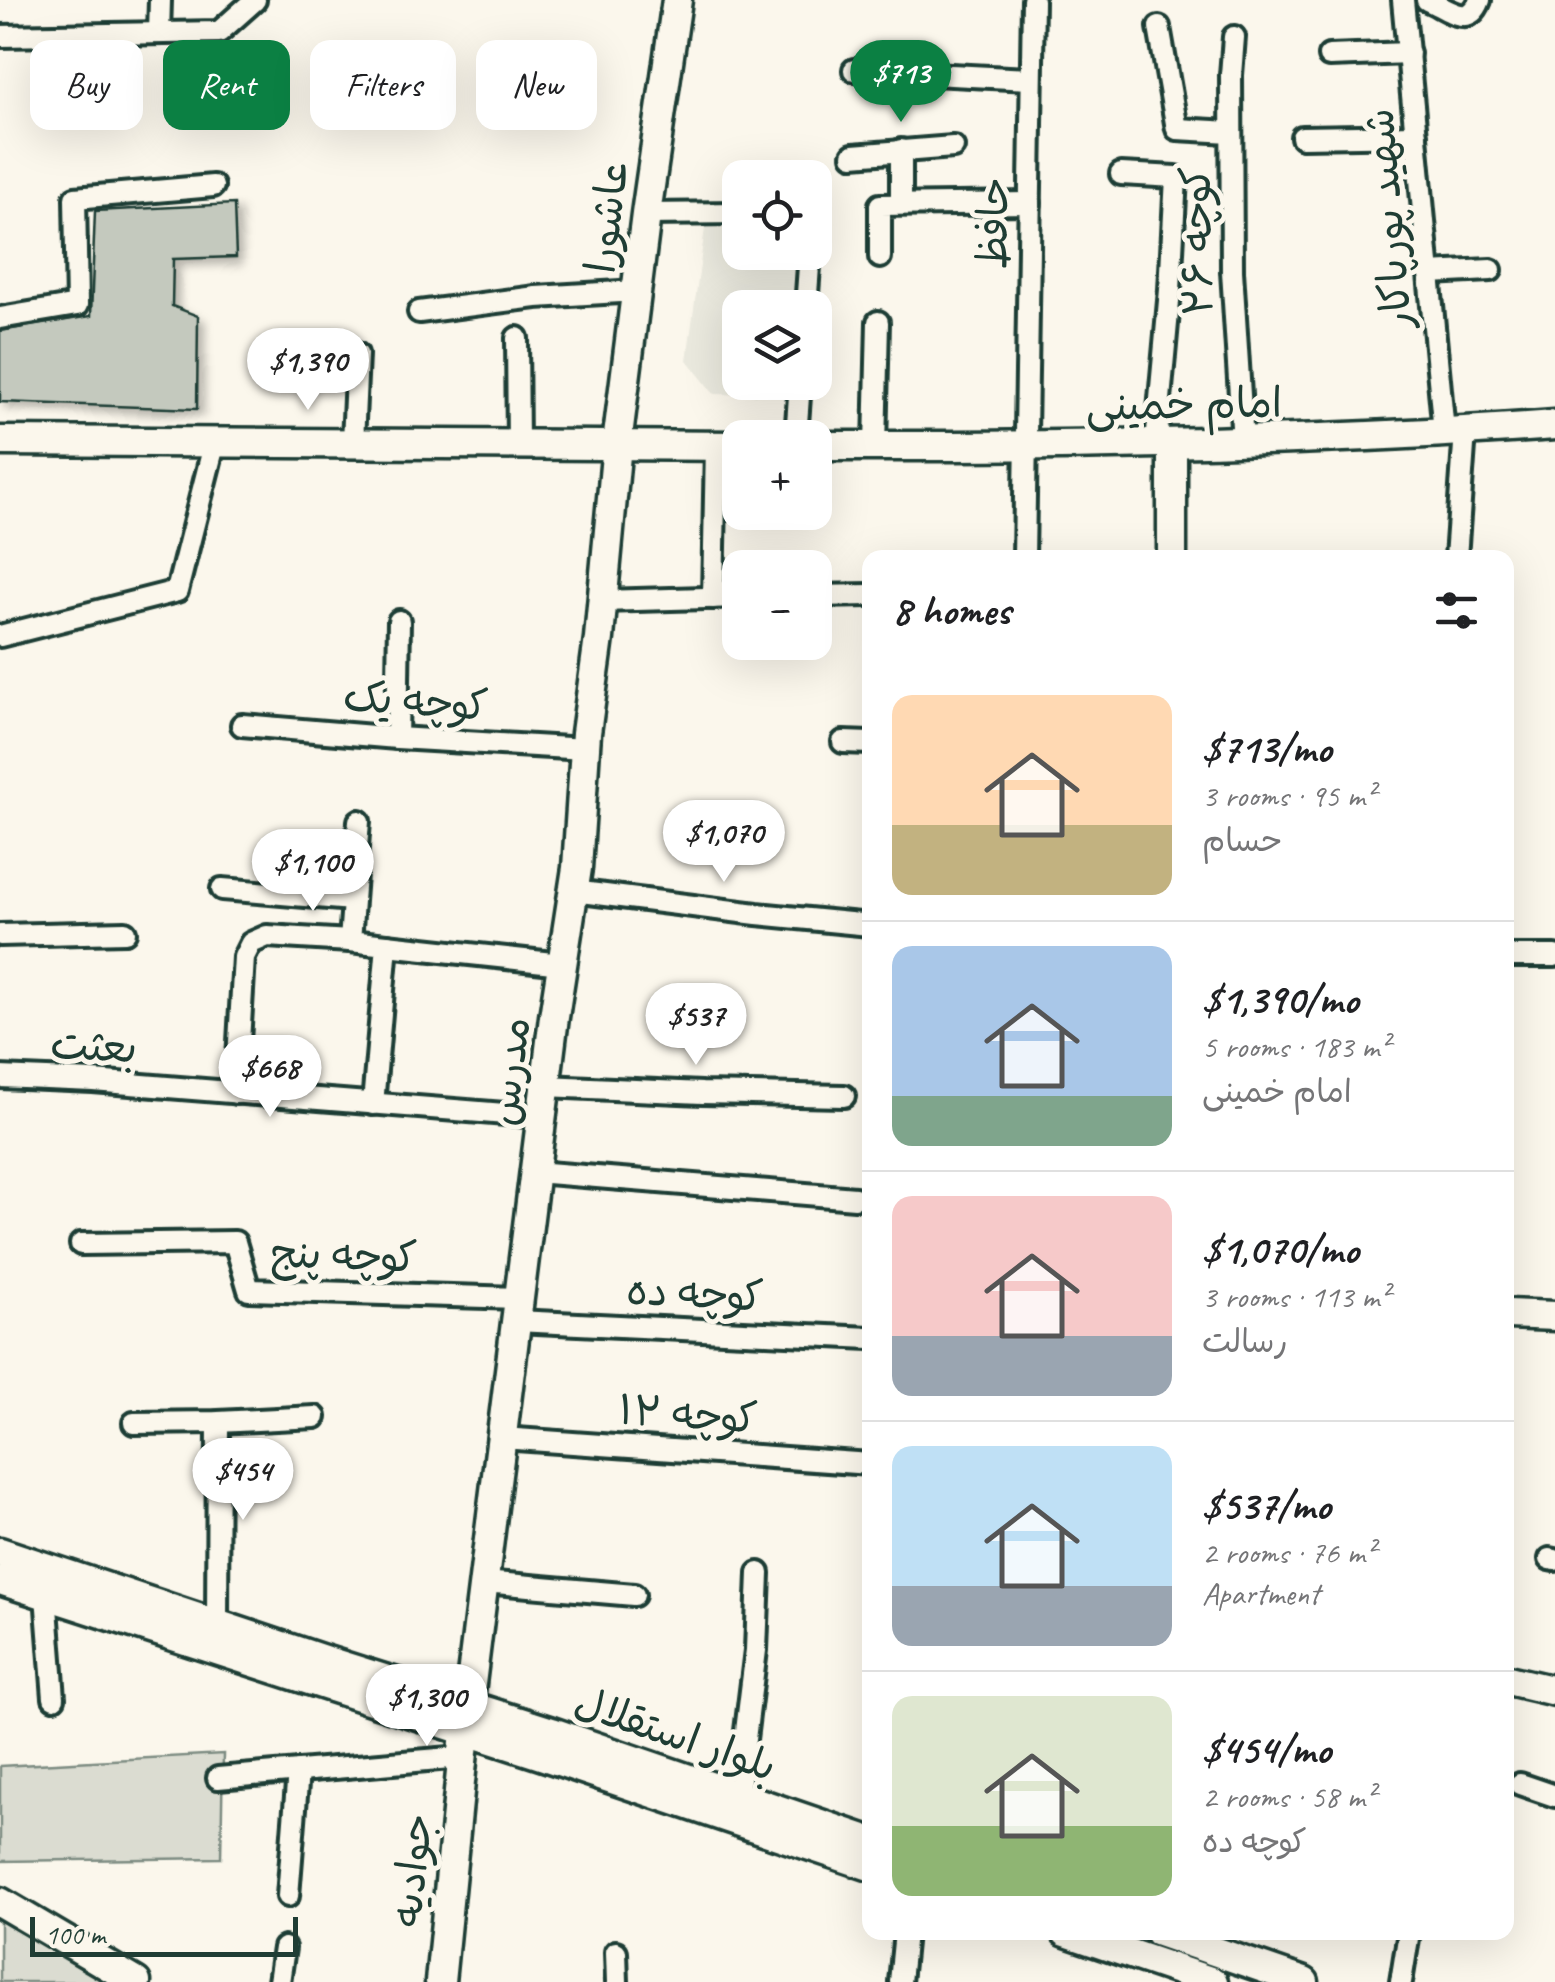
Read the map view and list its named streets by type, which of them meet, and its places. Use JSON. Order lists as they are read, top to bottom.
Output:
{
  "streets": {
    "main road": [
      "عاشورا",
      "امام خمینی",
      "مدرس",
      "بلوار استقلال",
      "جوادیه"
    ],
    "street": [
      "شهید پورپاکار",
      "حافظ",
      "کوچه ۲۶",
      "کوچه یک",
      "بعثت",
      "کوچه پنج",
      "کوچه ده",
      "کوچه ۱۲"
    ]
  },
  "crossings": [
    ["عاشورا", "مدرس"],
    ["شهید پورپاکار", "امام خمینی"],
    ["حافظ", "امام خمینی"],
    ["کوچه ۲۶", "امام خمینی"],
    ["کوچه یک", "مدرس"],
    ["بعثت", "مدرس"],
    ["مدرس", "کوچه پنج"],
    ["مدرس", "کوچه ده"],
    ["مدرس", "کوچه ۱۲"],
    ["مدرس", "بلوار استقلال"],
    ["مدرس", "جوادیه"],
    ["کوچه پنج", "کوچه ده"],
    ["بلوار استقلال", "جوادیه"]
  ],
  "scale_bar": "100 m",
  "page": {
    "price": [
      "$713",
      "$1,390",
      "$1,070",
      "$1,100",
      "$537",
      "$668",
      "$454",
      "$1,300"
    ],
    "chip": [
      "Buy",
      "Rent",
      "Filters",
      "New"
    ],
    "map_buttons": ["+", "−"],
    "heading": "8 homes",
    "list": [
      {
        "name": "$713/mo",
        "note": "3 rooms · 95 m² · حسام"
      },
      {
        "name": "$1,390/mo",
        "note": "5 rooms · 183 m² · امام خمینی"
      },
      {
        "name": "$1,070/mo",
        "note": "3 rooms · 113 m² · رسالت"
      },
      {
        "name": "$537/mo",
        "note": "2 rooms · 76 m² · Apartment"
      },
      {
        "name": "$454/mo",
        "note": "2 rooms · 58 m² · کوچه ده"
      }
    ],
    "scale": "100 m"
  }
}
